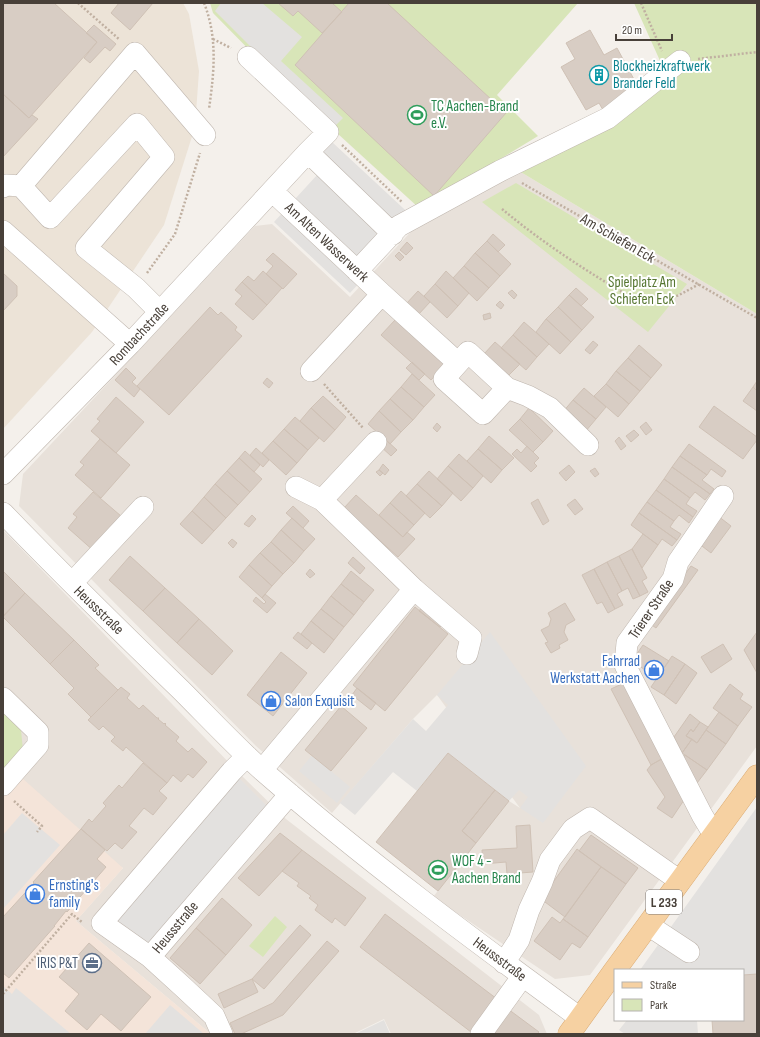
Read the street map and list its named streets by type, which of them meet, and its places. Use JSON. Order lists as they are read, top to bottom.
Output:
{
  "streets": {
    "main road": ["L 233"],
    "street": [
      "Am Alten Wasserwerk",
      "Rombachstraße",
      "Trierer Straße",
      "Heussstraße"
    ],
    "path": ["Am Schiefen Eck"]
  },
  "crossings": [
    ["Am Alten Wasserwerk", "Rombachstraße"],
    ["Trierer Straße", "L 233"],
    ["Heussstraße", "L 233"]
  ],
  "parks": ["Spielplatz Am Schiefen Eck"],
  "places": {
    "building": ["Blockheizkraftwerk Brander Feld"],
    "sports": ["TC Aachen-Brand e.V.", "WOF 4 - Aachen Brand"],
    "shop": ["Fahrrad Werkstatt Aachen", "Salon Exquisit", "Ernsting's family"],
    "office": ["IRIS P&T"]
  },
  "legend": ["Straße", "Park"],
  "scale_bar": "20 m"
}
